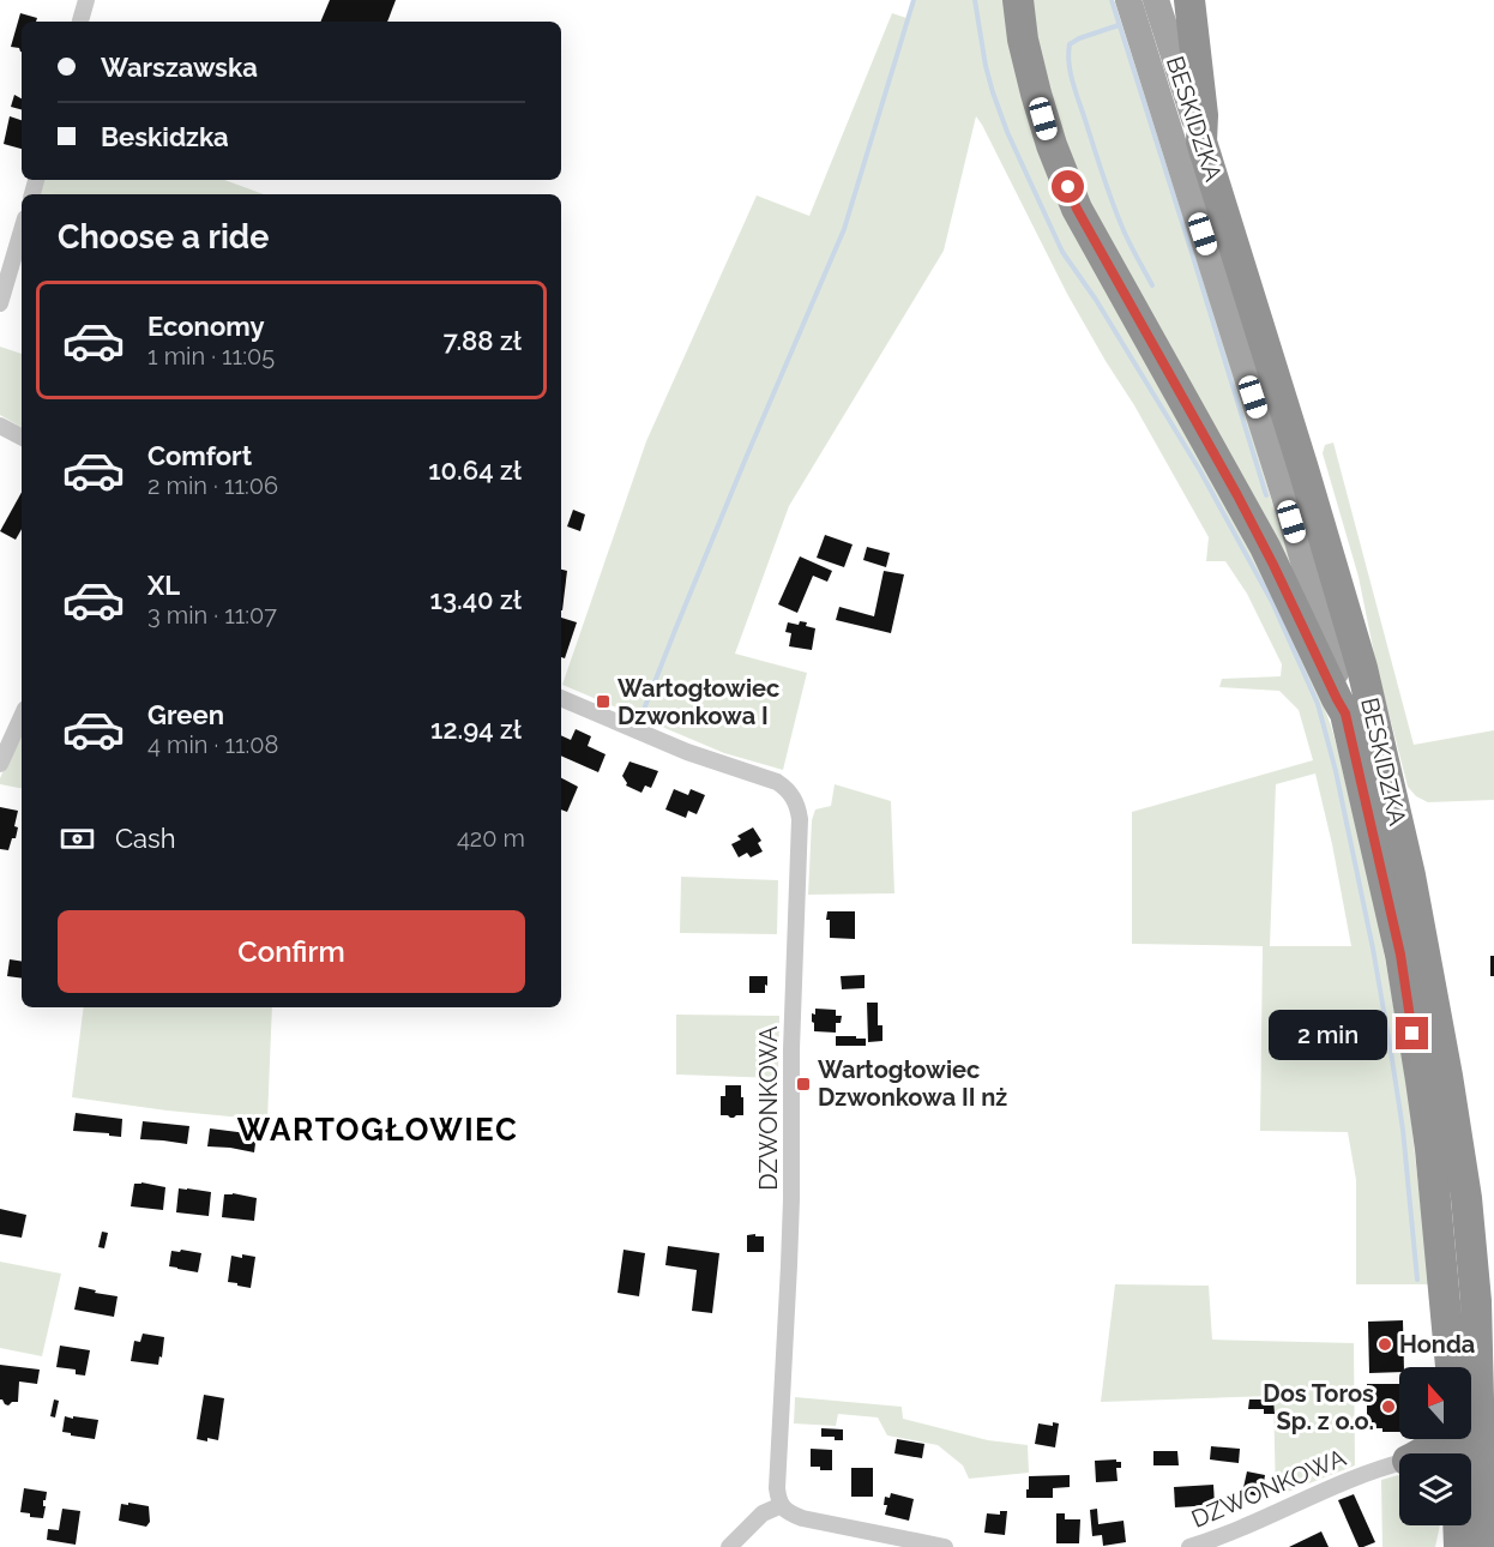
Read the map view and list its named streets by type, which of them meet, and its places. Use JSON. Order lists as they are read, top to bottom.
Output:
{
  "streets": {
    "highway": ["BESKIDZKA"],
    "street": ["DZWONKOWA"]
  },
  "districts": ["WARTOGŁOWIEC"],
  "places": {
    "transit": ["Wartogłowiec Dzwonkowa I", "Wartogłowiec Dzwonkowa II nż"],
    "other": ["Honda", "Dos Toros Sp. z o.o."]
  },
  "north": "top",
  "page": {
    "banner": ["Warszawska", "Beskidzka"],
    "heading": "Choose a ride",
    "list": [
      {
        "name": "Economy",
        "note": "1 min · 11:05",
        "value": "7.88 zł"
      },
      {
        "name": "Comfort",
        "note": "2 min · 11:06",
        "value": "10.64 zł"
      },
      {
        "name": "XL",
        "note": "3 min · 11:07",
        "value": "13.40 zł"
      },
      {
        "name": "Green",
        "note": "4 min · 11:08",
        "value": "12.94 zł"
      }
    ],
    "pay": ["Cash", "420 m"],
    "buttons": "Confirm",
    "bubble": "2 min"
  }
}
